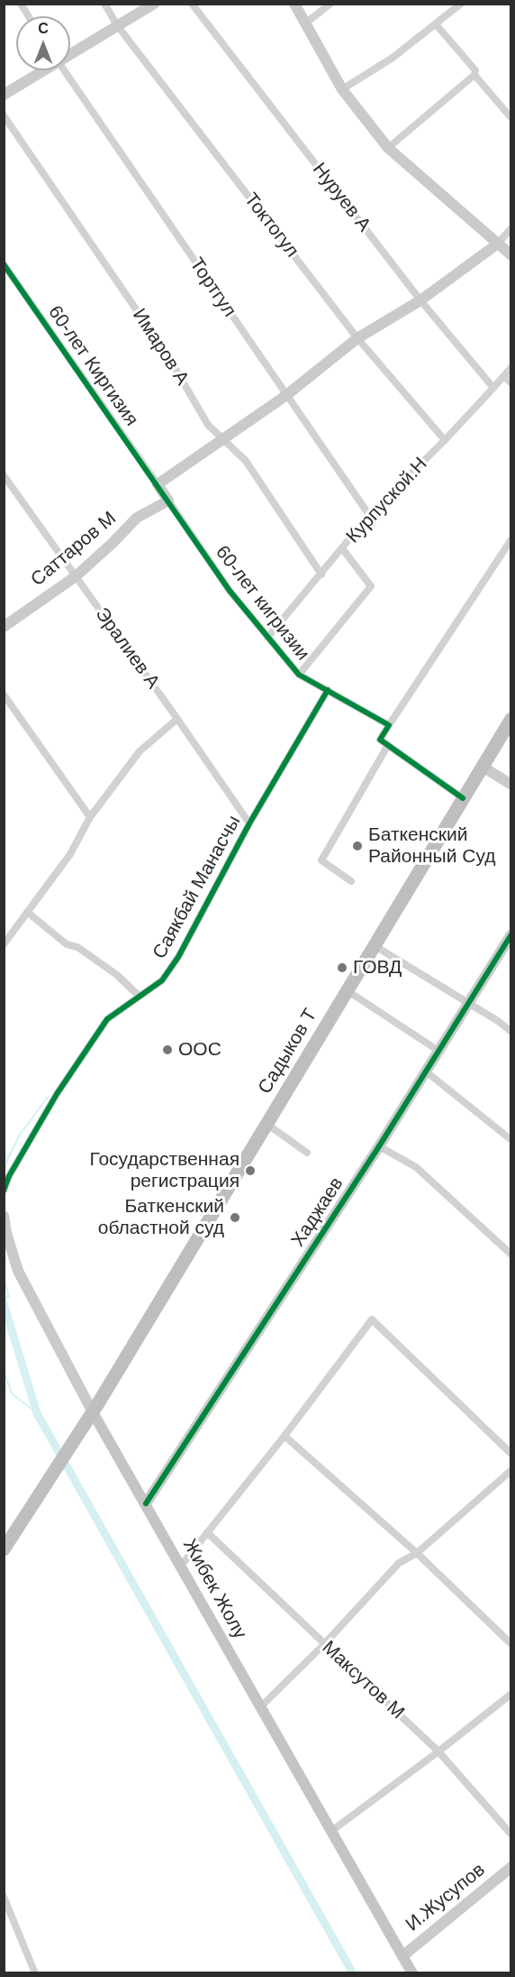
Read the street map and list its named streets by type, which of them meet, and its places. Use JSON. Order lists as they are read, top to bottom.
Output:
{
  "streets": {
    "highway": ["Садыков Т"],
    "main road": ["Жибек Жолу"],
    "street": [
      "Нуруев А",
      "Токтогул",
      "Тортгул",
      "Имаров А",
      "60-лет Киргизия",
      "Курпуской.Н",
      "Саттаров М",
      "60-лет кигризии",
      "Эралиев А",
      "Саякбай Манасчы",
      "Хаджаев",
      "Максутов М",
      "И.Жусупов"
    ]
  },
  "crossings": [
    ["Нуруев А", "Курпуской.Н"],
    ["Токтогул", "Курпуской.Н"],
    ["Тортгул", "Курпуской.Н"],
    ["Имаров А", "Курпуской.Н"],
    ["Курпуской.Н", "60-лет кигризии"],
    ["Саттаров М", "60-лет кигризии"],
    ["Саттаров М", "Эралиев А"],
    ["60-лет кигризии", "Саякбай Манасчы"],
    ["Эралиев А", "Саякбай Манасчы"],
    ["Садыков Т", "Жибек Жолу"],
    ["Хаджаев", "Жибек Жолу"],
    ["Жибек Жолу", "И.Жусупов"]
  ],
  "places": [
    "Баткенский Районный Суд",
    "ГОВД",
    "ООС",
    "Государственная регистрация",
    "Баткенский областной суд"
  ],
  "north": "top"
}
